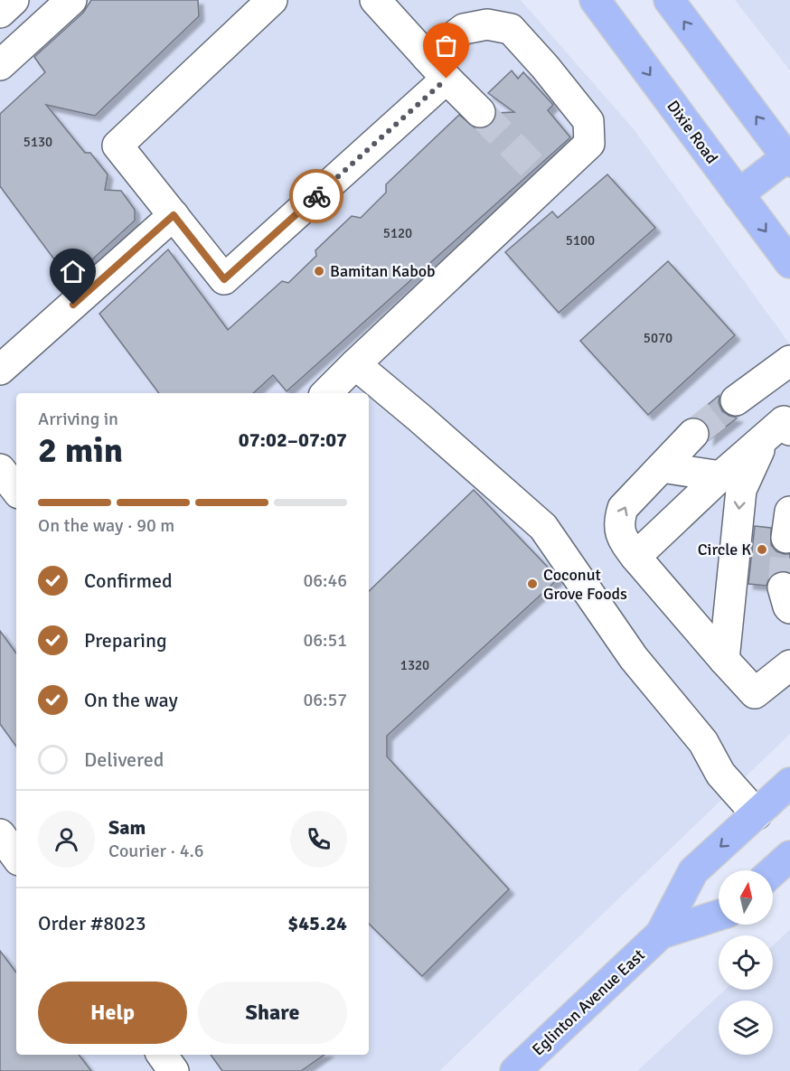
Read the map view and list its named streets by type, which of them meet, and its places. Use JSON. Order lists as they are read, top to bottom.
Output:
{
  "streets": {
    "main road": ["Dixie Road", "Eglinton Avenue East"]
  },
  "places": ["Bamitan Kabob", "Circle K", "Coconut Grove Foods"],
  "house_numbers": [
    "5130",
    "5120",
    "5100",
    "5070",
    "1320"
  ],
  "north": "top",
  "page": {
    "heading": ["2 min", "Arriving in", "07:02–07:07"],
    "panel": [
      "Sam",
      "Courier · 4.6",
      "Order #8023",
      "$45.24"
    ],
    "bar": "On the way · 90 m",
    "list": [
      ["Confirmed", "06:46"],
      ["Preparing", "06:51"],
      ["On the way", "06:57"],
      "Delivered"
    ],
    "buttons": ["Help", "Share"]
  }
}
